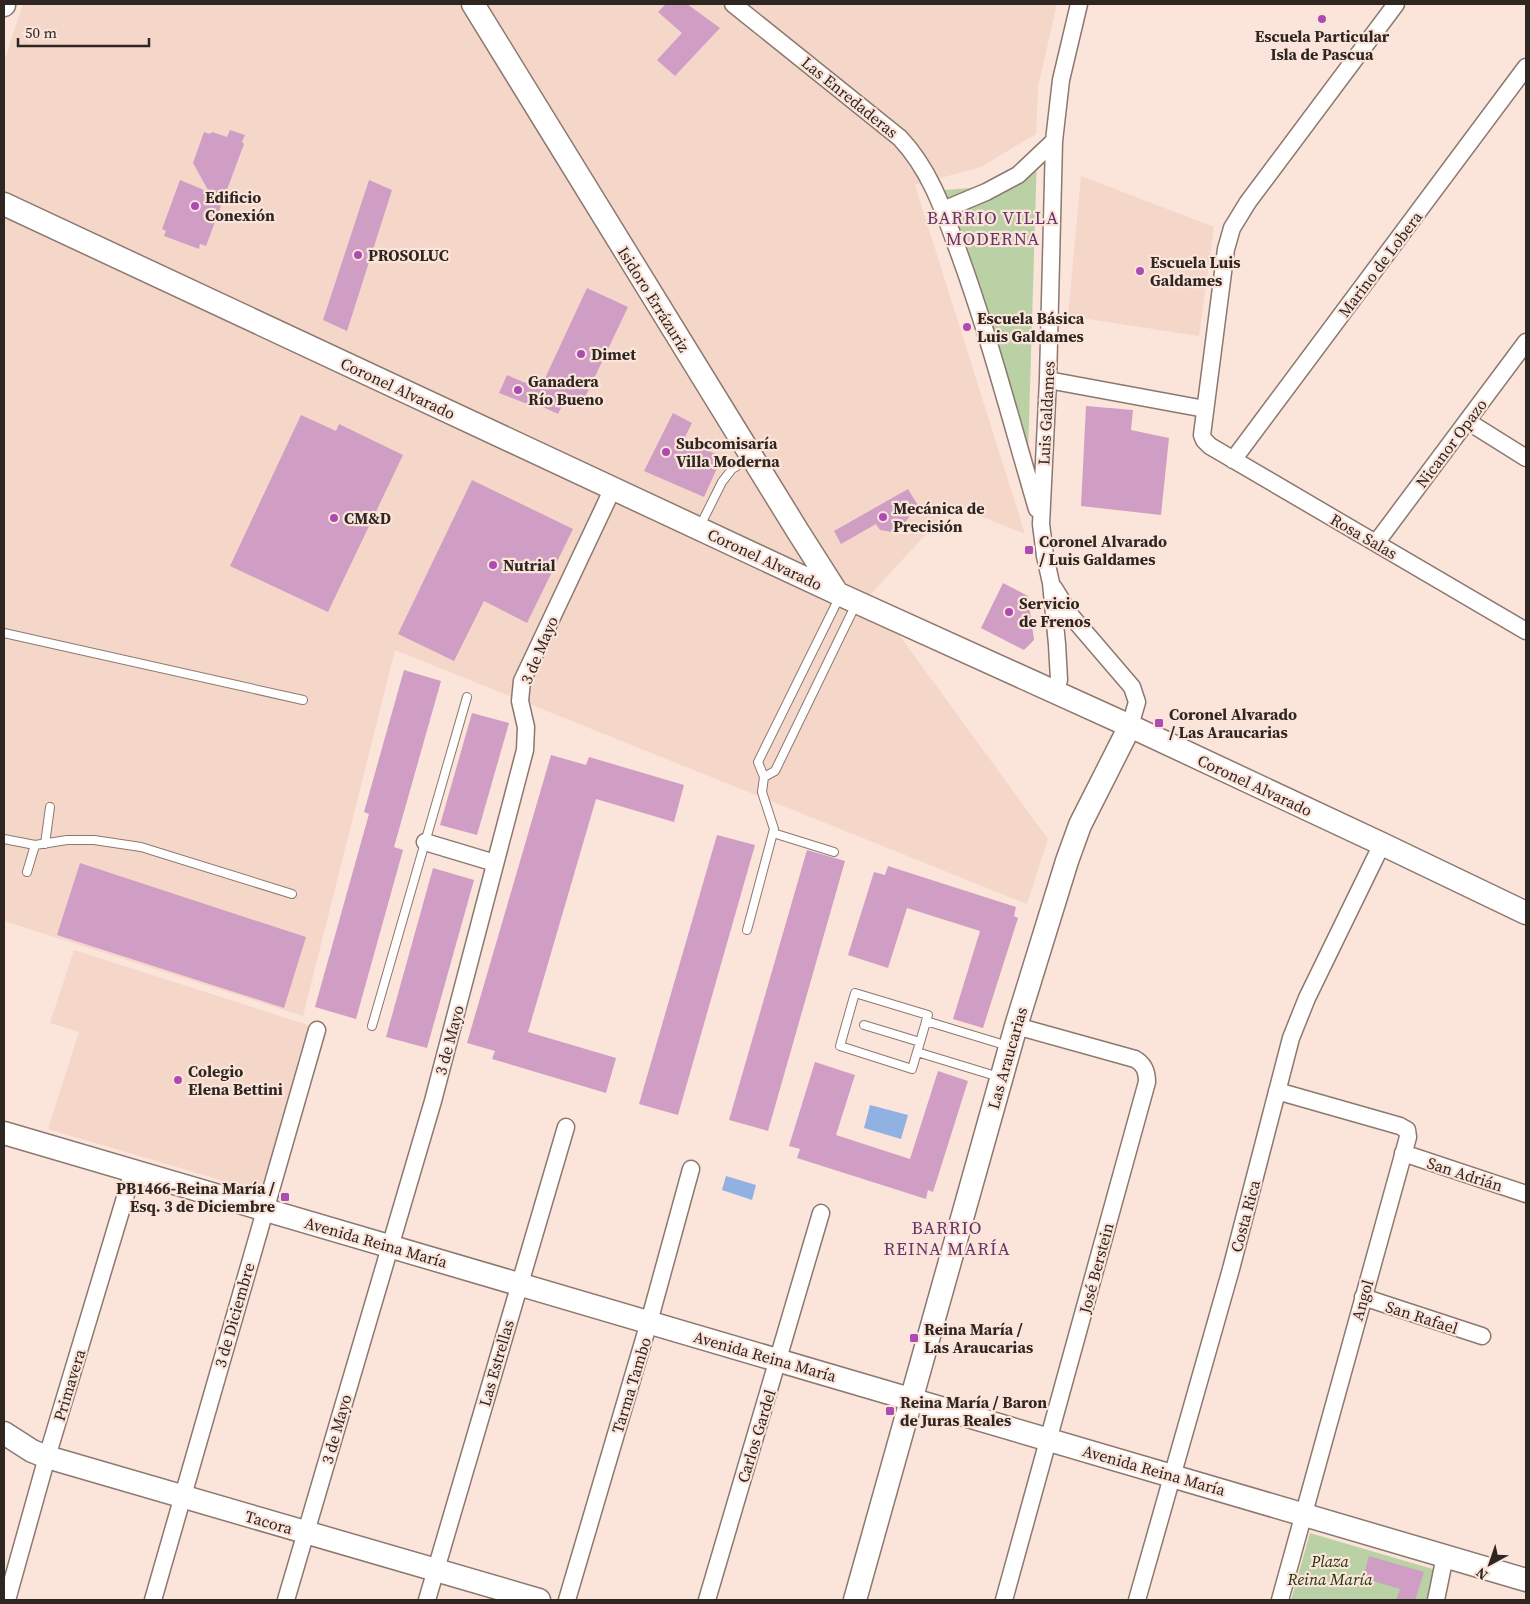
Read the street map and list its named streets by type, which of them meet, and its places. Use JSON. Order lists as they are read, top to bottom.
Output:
{
  "streets": {
    "street": [
      "Las Enredaderas",
      "Marino de Lobera",
      "Isidoro Errázuriz",
      "Coronel Alvarado",
      "Luis Galdames",
      "Nicanor Opazo",
      "Rosa Salas",
      "3 de Mayo",
      "Las Araucarias",
      "San Adrián",
      "Costa Rica",
      "Avenida Reina María",
      "José Berstein",
      "Angol",
      "3 de Diciembre",
      "San Rafael",
      "Las Estrellas",
      "Primavera",
      "Tarma Tambo",
      "Carlos Gardel",
      "Tacora"
    ]
  },
  "crossings": [
    ["Las Enredaderas", "Luis Galdames"],
    ["Marino de Lobera", "Rosa Salas"],
    ["Isidoro Errázuriz", "Coronel Alvarado"],
    ["Coronel Alvarado", "Luis Galdames"],
    ["Coronel Alvarado", "3 de Mayo"],
    ["Coronel Alvarado", "Las Araucarias"],
    ["Coronel Alvarado", "Costa Rica"],
    ["Luis Galdames", "Las Araucarias"],
    ["Nicanor Opazo", "Rosa Salas"],
    ["3 de Mayo", "Avenida Reina María"],
    ["3 de Mayo", "Tacora"],
    ["Las Araucarias", "Avenida Reina María"],
    ["Las Araucarias", "José Berstein"],
    ["San Adrián", "Angol"],
    ["Costa Rica", "Avenida Reina María"],
    ["Costa Rica", "Angol"],
    ["Avenida Reina María", "José Berstein"],
    ["Avenida Reina María", "Angol"],
    ["Avenida Reina María", "3 de Diciembre"],
    ["Avenida Reina María", "Las Estrellas"],
    ["Avenida Reina María", "Primavera"],
    ["Avenida Reina María", "Tarma Tambo"],
    ["Avenida Reina María", "Carlos Gardel"],
    ["Angol", "San Rafael"],
    ["3 de Diciembre", "Tacora"],
    ["Las Estrellas", "Tacora"],
    ["Primavera", "Tacora"]
  ],
  "districts": ["BARRIO VILLA MODERNA", "BARRIO REINA MARÍA"],
  "parks": ["Plaza Reina María"],
  "places": {
    "other": [
      "Escuela Particular Isla de Pascua",
      "Edificio Conexión",
      "PROSOLUC",
      "Escuela Luis Galdames",
      "Escuela Básica Luis Galdames",
      "Dimet",
      "Ganadera Río Bueno",
      "Subcomisaría Villa Moderna",
      "Mecánica de Precisión",
      "CM&D",
      "Nutrial",
      "Servicio de Frenos",
      "Colegio Elena Bettini"
    ],
    "transit": [
      "Coronel Alvarado / Luis Galdames",
      "Coronel Alvarado / Las Araucarias",
      "PB1466-Reina María / Esq. 3 de Diciembre",
      "Reina María / Las Araucarias",
      "Reina María / Baron de Juras Reales"
    ]
  },
  "scale_bar": "50 m",
  "north": "bottom left"
}
